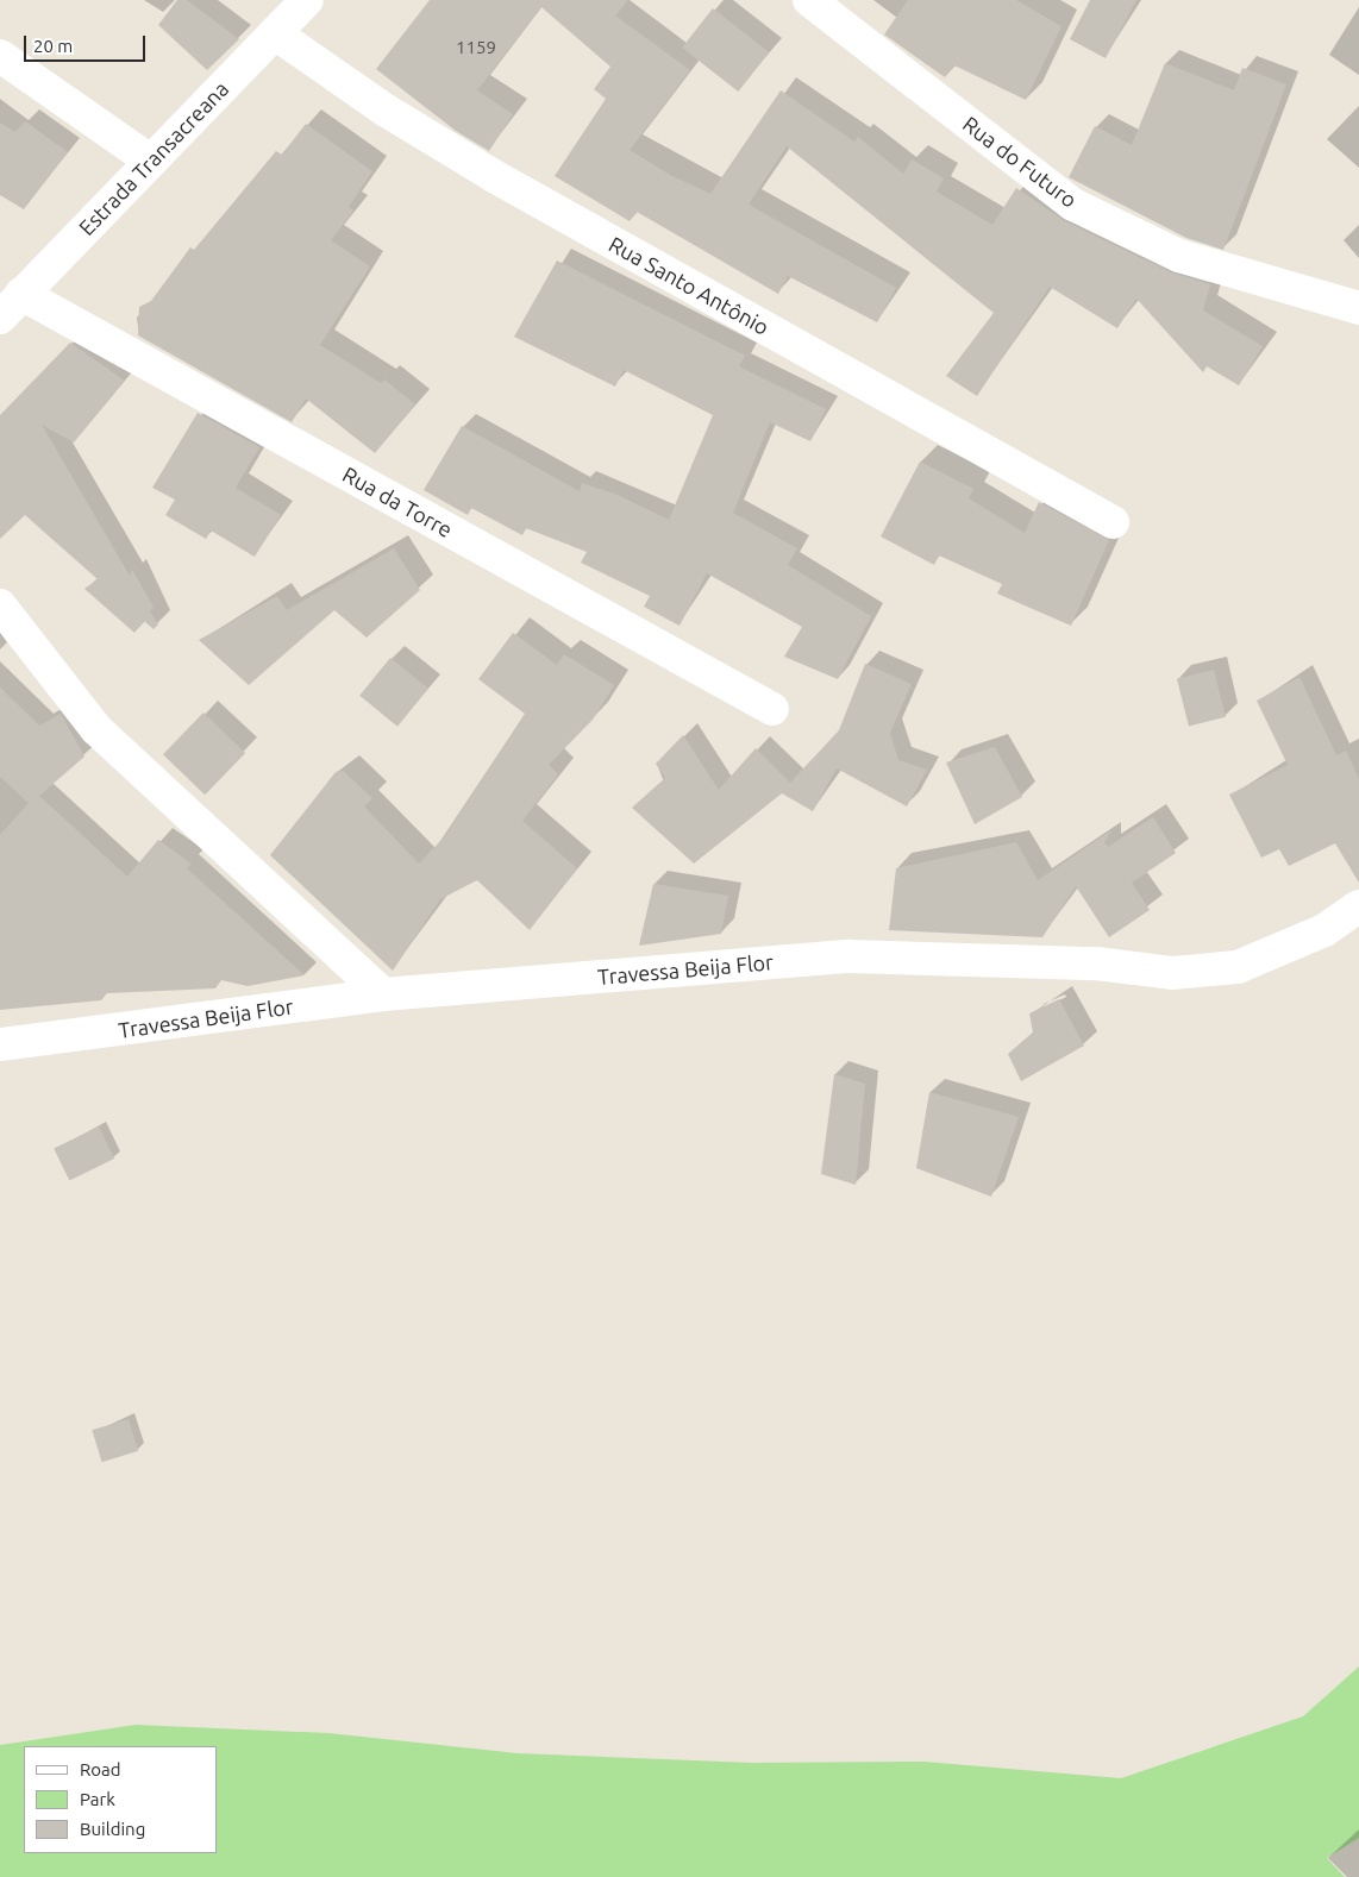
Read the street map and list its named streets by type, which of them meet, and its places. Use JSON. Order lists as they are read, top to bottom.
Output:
{
  "streets": {
    "street": [
      "Estrada Transacreana",
      "Rua do Futuro",
      "Rua Santo Antônio",
      "Rua da Torre",
      "Travessa Beija Flor"
    ]
  },
  "crossings": [
    ["Estrada Transacreana", "Rua Santo Antônio"],
    ["Estrada Transacreana", "Rua da Torre"]
  ],
  "house_numbers": ["1159"],
  "legend": ["Road", "Park", "Building"],
  "scale_bar": "20 m"
}
